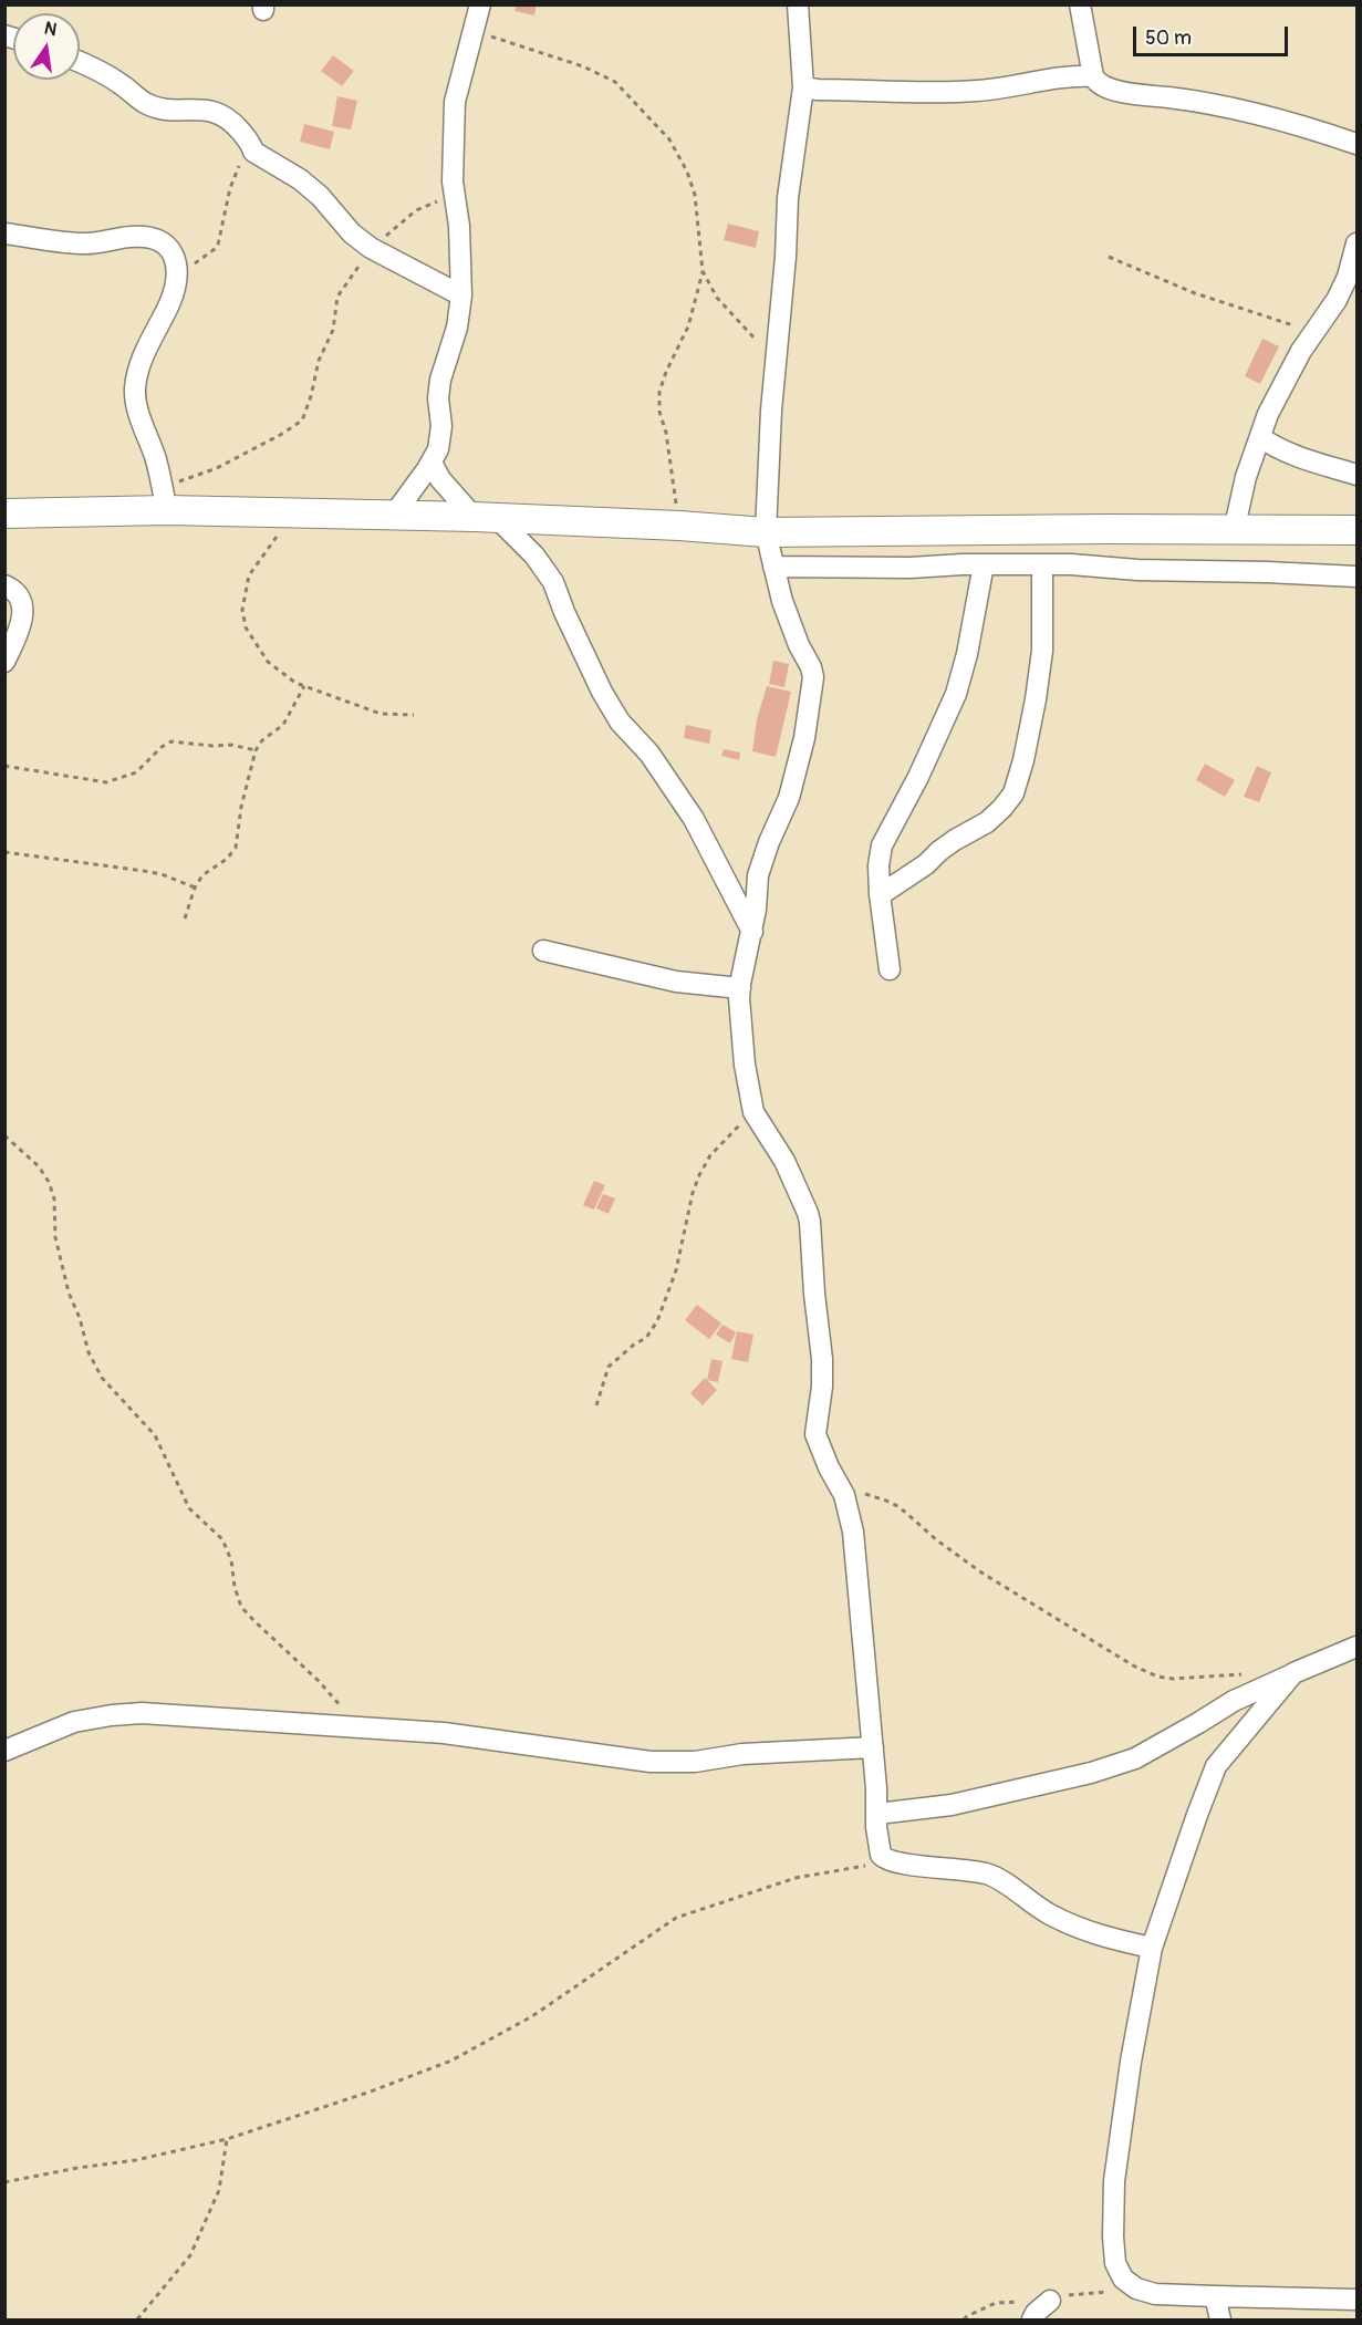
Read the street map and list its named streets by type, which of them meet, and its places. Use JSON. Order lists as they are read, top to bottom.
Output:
{
  "scale_bar": "50 m",
  "north": "top"
}
